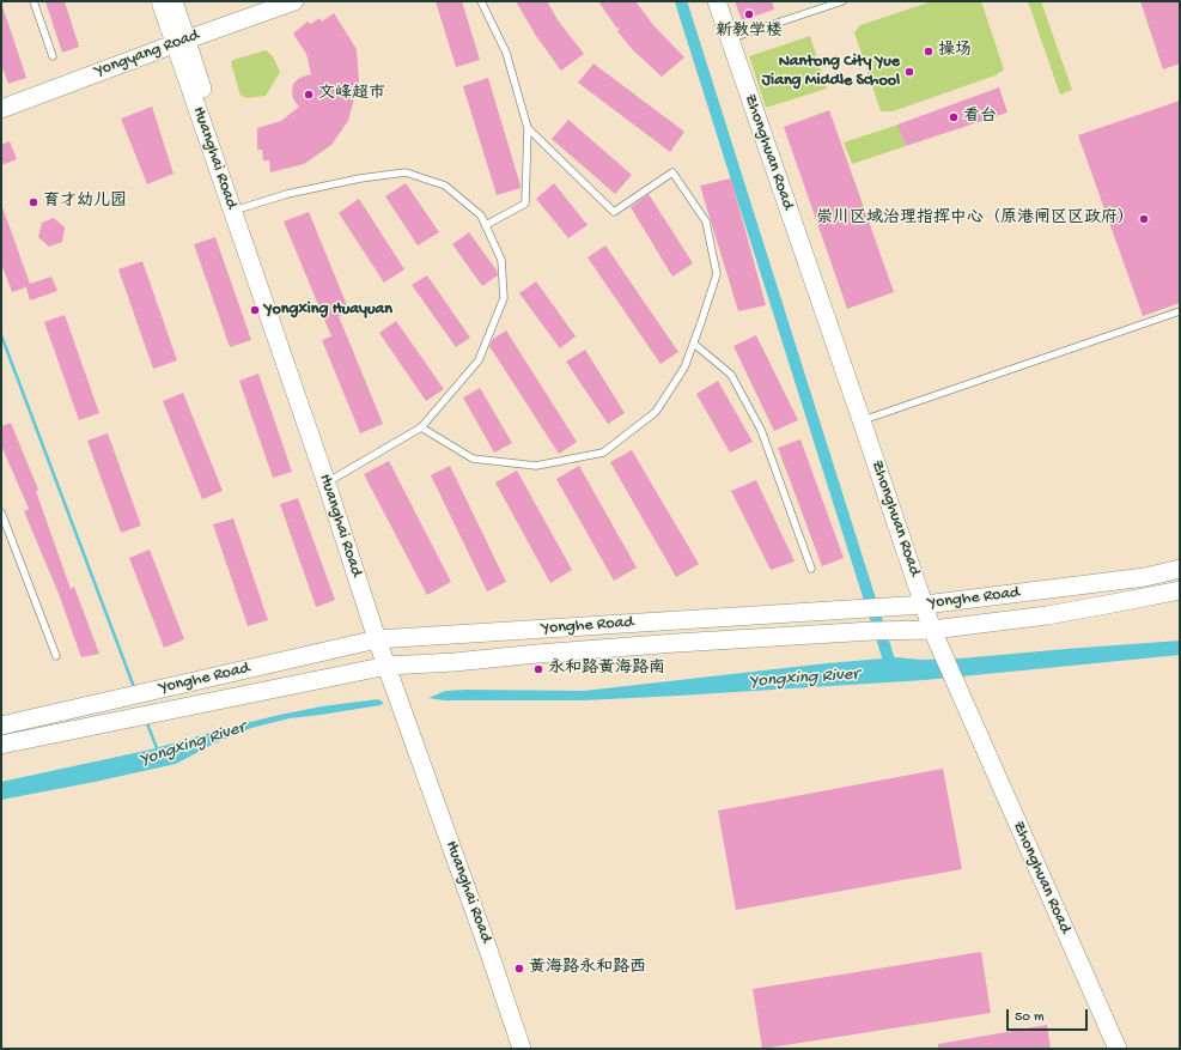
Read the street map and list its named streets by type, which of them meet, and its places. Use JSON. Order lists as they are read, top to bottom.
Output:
{
  "streets": {
    "main road": [
      "Yongyang Road",
      "Zhonghuan Road",
      "Huanghai Road",
      "Yonghe Road"
    ]
  },
  "crossings": [
    ["Yongyang Road", "Huanghai Road"],
    ["Zhonghuan Road", "Yonghe Road"],
    ["Huanghai Road", "Yonghe Road"]
  ],
  "water": ["Yongxing River"],
  "places": [
    "新教学楼",
    "操场",
    "Nantong City Yue Jiang Middle School",
    "文峰超市",
    "看台",
    "育才幼儿园",
    "崇川区域治理指挥中心（原港闸区区政府）",
    "Yongxing Huayuan",
    "永和路黄海路南",
    "黄海路永和路西"
  ],
  "scale_bar": "50 m"
}
